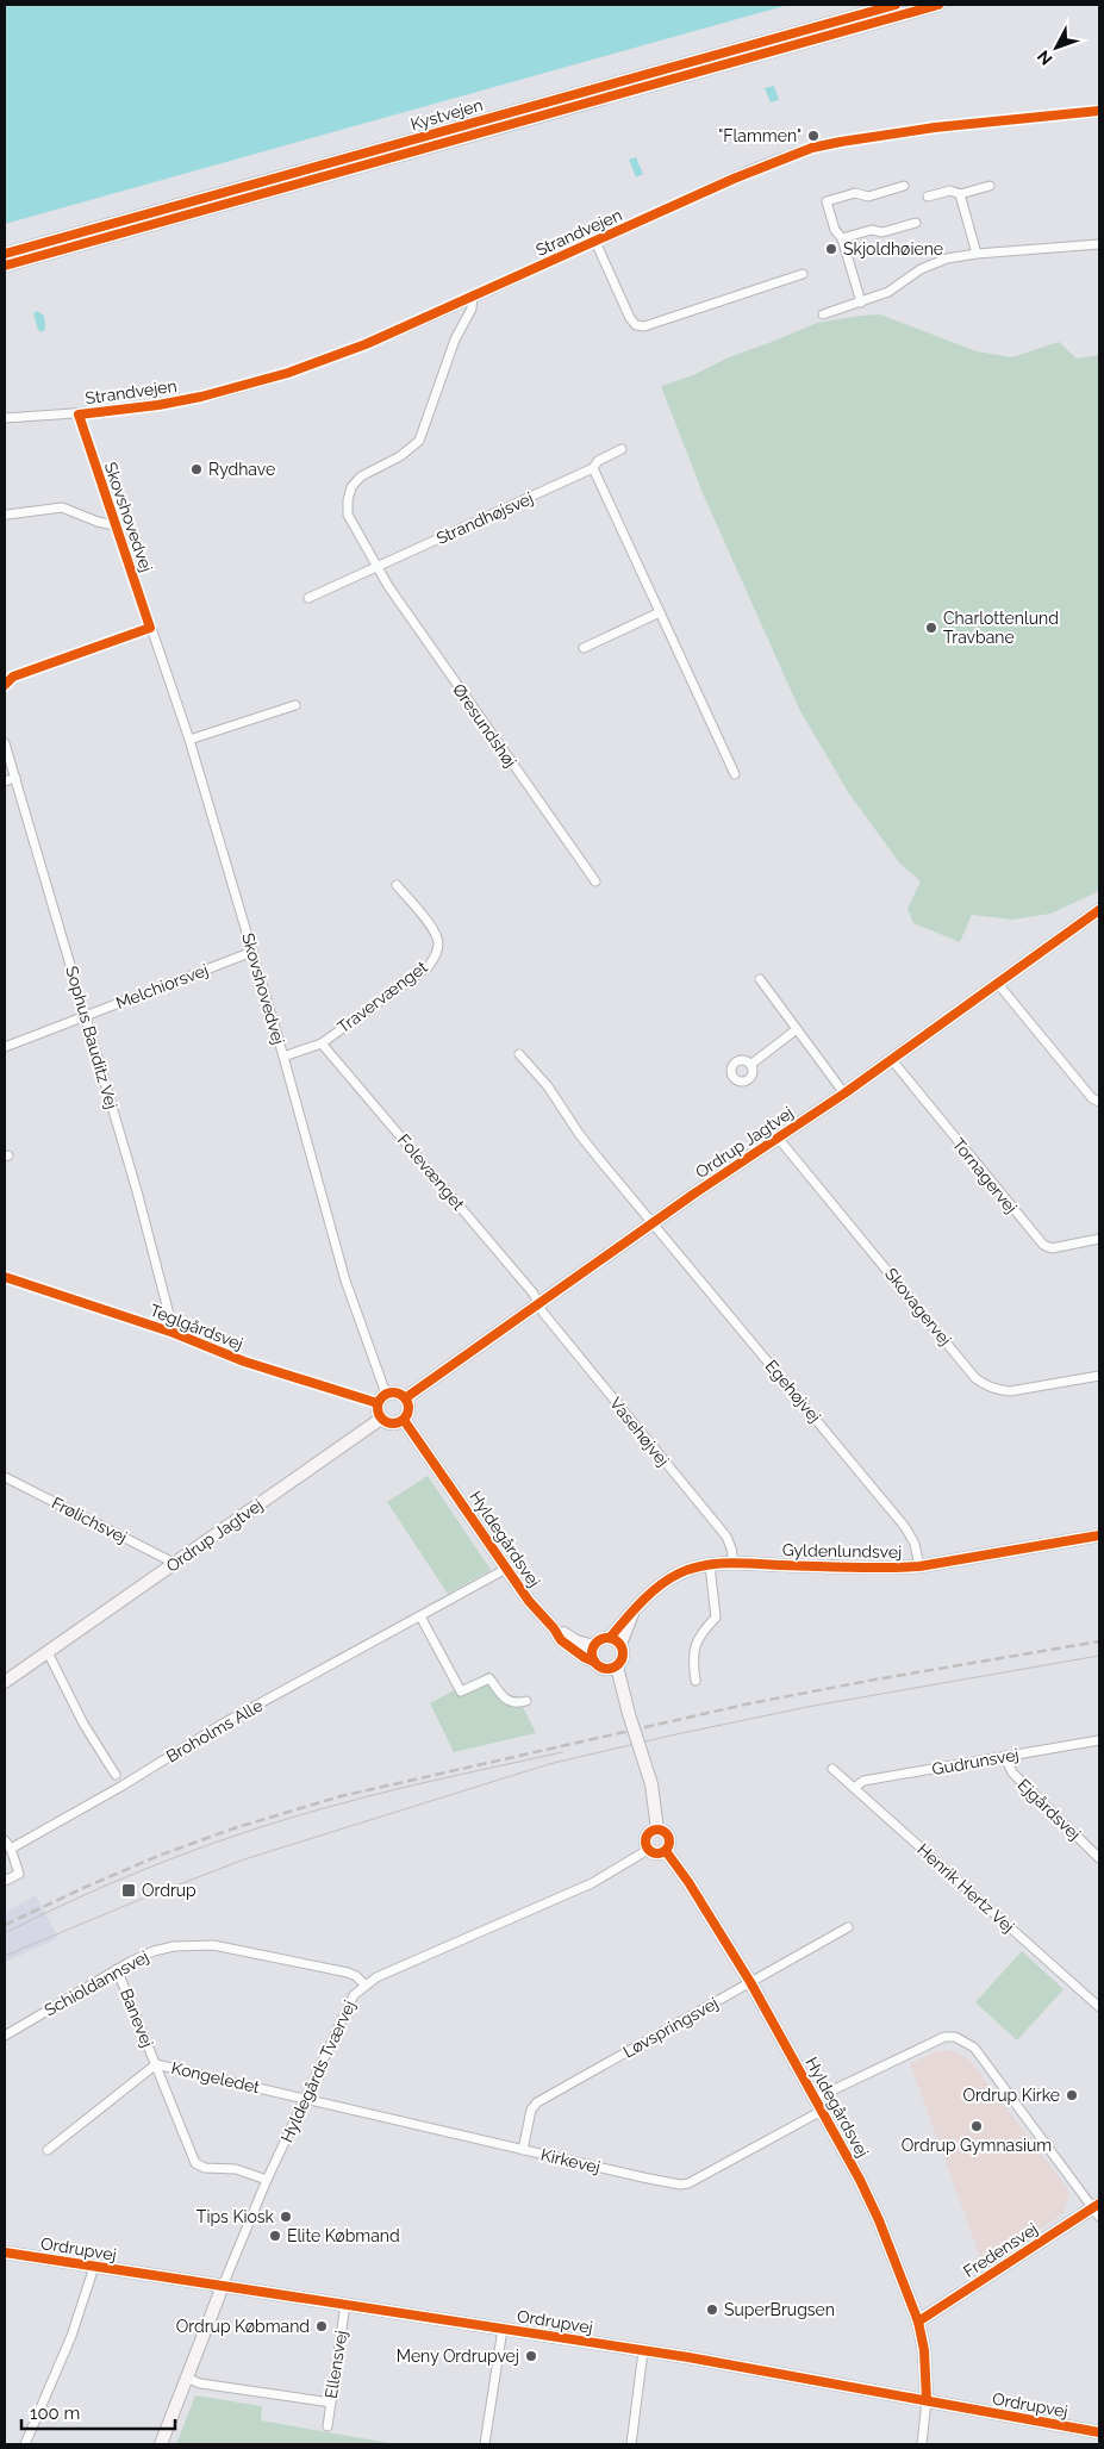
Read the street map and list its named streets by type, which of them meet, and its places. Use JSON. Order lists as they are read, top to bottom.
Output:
{
  "streets": {
    "street": [
      "Kystvejen",
      "Strandvejen",
      "Skovshovedvej",
      "Strandhøjsvej",
      "Øresundshøj",
      "Melchiorsvej",
      "Travervænget",
      "Sophus Bauditz Vej",
      "Ordrup Jagtvej",
      "Folevænget",
      "Tornagervej",
      "Skovagervej",
      "Teglgårdsvej",
      "Egehøjvej",
      "Vasehøjvej",
      "Frølichsvej",
      "Hyldegårdsvej",
      "Gyldenlundsvej",
      "Broholms Alle",
      "Gudrunsvej",
      "Ejgårdsvej",
      "Henrik Hertz Vej",
      "Schioldannsvej",
      "Banevej",
      "Løvspringsvej",
      "Hyldegårds Tværvej",
      "Kongeledet",
      "Kirkevej",
      "Ordrupvej",
      "Fredensvej",
      "Ellensvej"
    ]
  },
  "crossings": [
    ["Strandvejen", "Skovshovedvej"],
    ["Strandvejen", "Øresundshøj"],
    ["Skovshovedvej", "Melchiorsvej"],
    ["Skovshovedvej", "Travervænget"],
    ["Skovshovedvej", "Ordrup Jagtvej"],
    ["Skovshovedvej", "Teglgårdsvej"],
    ["Skovshovedvej", "Hyldegårdsvej"],
    ["Strandhøjsvej", "Øresundshøj"],
    ["Melchiorsvej", "Sophus Bauditz Vej"],
    ["Travervænget", "Folevænget"],
    ["Sophus Bauditz Vej", "Teglgårdsvej"],
    ["Ordrup Jagtvej", "Folevænget"],
    ["Ordrup Jagtvej", "Tornagervej"],
    ["Ordrup Jagtvej", "Skovagervej"],
    ["Ordrup Jagtvej", "Teglgårdsvej"],
    ["Ordrup Jagtvej", "Egehøjvej"],
    ["Ordrup Jagtvej", "Vasehøjvej"],
    ["Ordrup Jagtvej", "Frølichsvej"],
    ["Ordrup Jagtvej", "Hyldegårdsvej"],
    ["Folevænget", "Vasehøjvej"],
    ["Teglgårdsvej", "Hyldegårdsvej"],
    ["Egehøjvej", "Gyldenlundsvej"],
    ["Vasehøjvej", "Gyldenlundsvej"],
    ["Hyldegårdsvej", "Gyldenlundsvej"],
    ["Hyldegårdsvej", "Broholms Alle"],
    ["Hyldegårdsvej", "Løvspringsvej"],
    ["Hyldegårdsvej", "Hyldegårds Tværvej"],
    ["Hyldegårdsvej", "Kirkevej"],
    ["Hyldegårdsvej", "Ordrupvej"],
    ["Hyldegårdsvej", "Fredensvej"],
    ["Gudrunsvej", "Ejgårdsvej"],
    ["Gudrunsvej", "Henrik Hertz Vej"],
    ["Schioldannsvej", "Banevej"],
    ["Schioldannsvej", "Hyldegårds Tværvej"],
    ["Banevej", "Hyldegårds Tværvej"],
    ["Banevej", "Kongeledet"],
    ["Løvspringsvej", "Kirkevej"],
    ["Hyldegårds Tværvej", "Kongeledet"],
    ["Hyldegårds Tværvej", "Kirkevej"],
    ["Hyldegårds Tværvej", "Ordrupvej"],
    ["Kongeledet", "Kirkevej"],
    ["Ordrupvej", "Ellensvej"]
  ],
  "places": {
    "other": [
      "\"Flammen\"",
      "Skjoldhøiene",
      "Rydhave",
      "Charlottenlund Travbane",
      "Ordrup Kirke",
      "Ordrup Gymnasium",
      "Tips Kiosk",
      "Elite Købmand",
      "SuperBrugsen",
      "Ordrup Købmand",
      "Meny Ordrupvej"
    ],
    "transit": ["Ordrup"]
  },
  "scale_bar": "100 m",
  "north": "bottom left"
}
